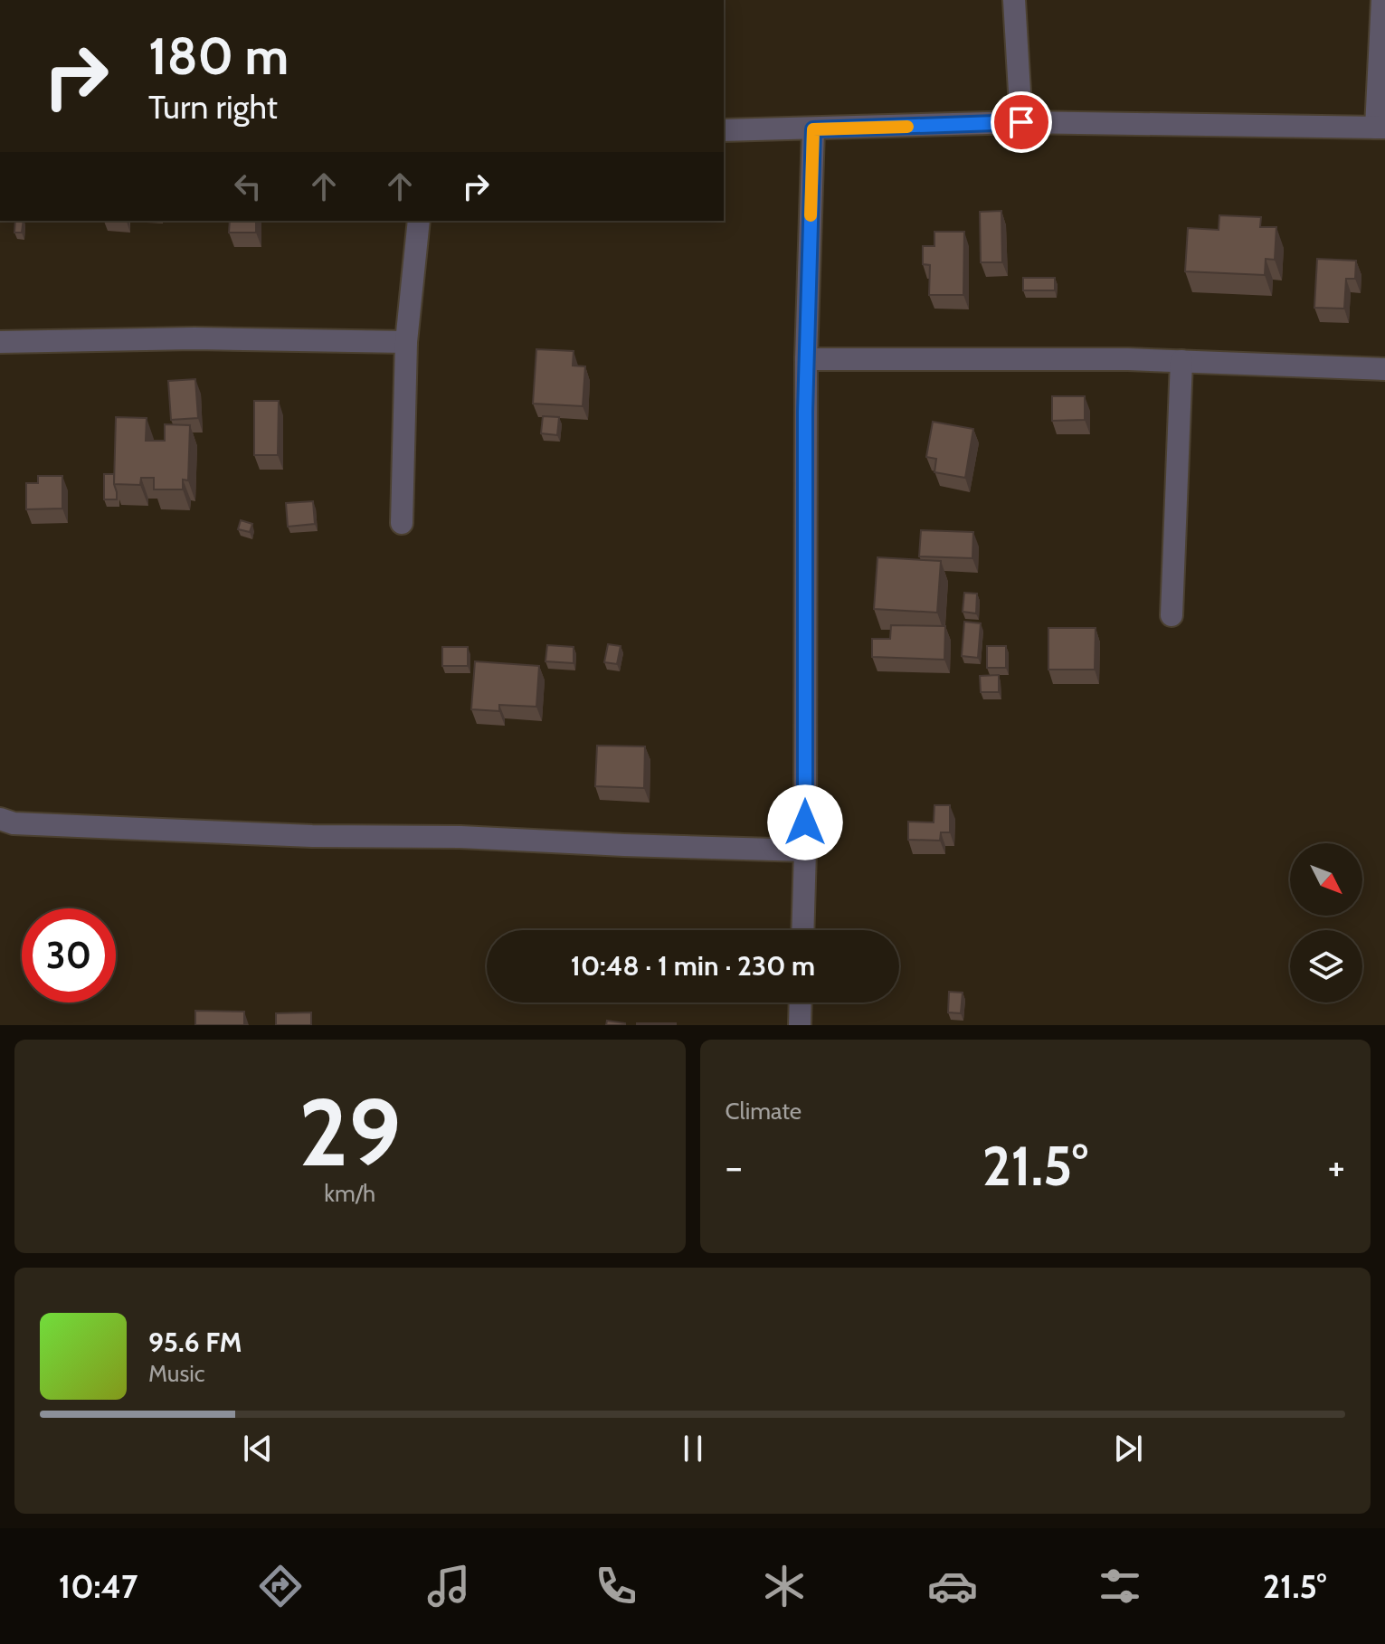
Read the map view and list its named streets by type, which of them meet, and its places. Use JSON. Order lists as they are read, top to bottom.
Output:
{
  "north": "bottom right",
  "page": {
    "turn": ["180 m", "Turn right"],
    "limit": "30",
    "trip": "10:48 · 1 min · 230 m",
    "tile": [
      ["29", "km/h"],
      "Climate"
    ],
    "heat": ["−", "21.5°", "+"],
    "song": ["95.6 FM", "Music"],
    "tabs": ["10:47", "21.5°"]
  }
}
